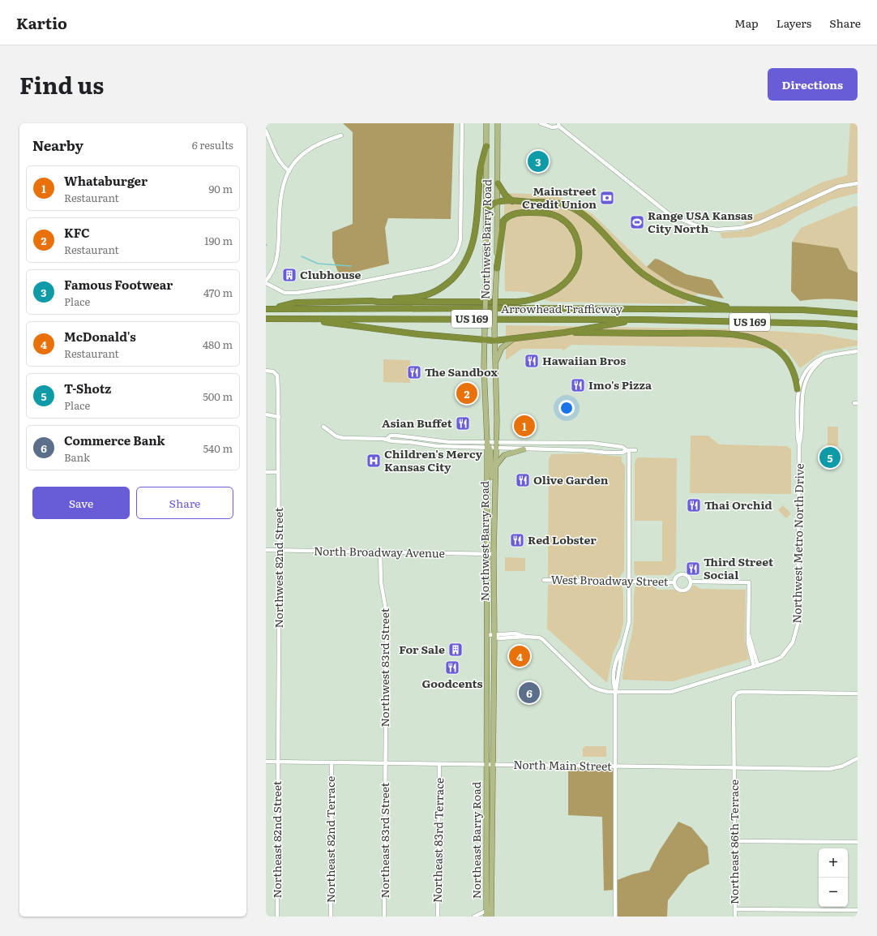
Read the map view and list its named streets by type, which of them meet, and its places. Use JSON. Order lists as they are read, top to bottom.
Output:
{
  "streets": {
    "highway": ["Arrowhead Trafficway", "US 169"],
    "main road": ["Northwest Barry Road", "Northeast Barry Road"],
    "street": [
      "Northwest Metro North Drive",
      "North Broadway Avenue",
      "Northwest 82nd Street",
      "West Broadway Street",
      "Northwest 83rd Street",
      "North Main Street",
      "Northeast 82nd Street",
      "Northeast 82nd Terrace",
      "Northeast 83rd Street",
      "Northeast 83rd Terrace",
      "Northeast 86th Terrace"
    ]
  },
  "crossings": [
    ["Northwest Barry Road", "North Broadway Avenue"],
    ["Northwest Barry Road", "North Main Street"],
    ["Northwest Barry Road", "Northeast Barry Road"],
    ["North Broadway Avenue", "Northwest 82nd Street"],
    ["North Broadway Avenue", "Northwest 83rd Street"],
    ["Northwest 82nd Street", "North Main Street"],
    ["Northwest 82nd Street", "Northeast 82nd Street"],
    ["Northwest 83rd Street", "North Main Street"],
    ["Northwest 83rd Street", "Northeast 83rd Street"],
    ["North Main Street", "Northeast 82nd Street"],
    ["North Main Street", "Northeast 82nd Terrace"],
    ["North Main Street", "Northeast 83rd Street"],
    ["North Main Street", "Northeast 83rd Terrace"],
    ["North Main Street", "Northeast Barry Road"],
    ["North Main Street", "Northeast 86th Terrace"]
  ],
  "places": {
    "bank": ["Mainstreet Credit Union"],
    "sports": ["Range USA Kansas City North"],
    "building": ["Clubhouse", "For Sale"],
    "restaurant": [
      "Hawaiian Bros",
      "The Sandbox",
      "Imo's Pizza",
      "Asian Buffet",
      "Olive Garden",
      "Thai Orchid",
      "Red Lobster",
      "Third Street Social",
      "Goodcents"
    ],
    "hospital": ["Children's Mercy Kansas City"]
  },
  "page": {
    "header": "Kartio",
    "nav": ["Map", "Layers", "Share"],
    "title": "Find us",
    "buttons": [
      "Directions",
      ["Save", "Share"]
    ],
    "heading": ["Nearby", "6 results"],
    "pins": [
      "3",
      "2",
      "1",
      "5",
      "4",
      "6"
    ],
    "list": [
      {
        "mark": "1",
        "name": "Whataburger",
        "note": "Restaurant",
        "value": "90 m"
      },
      {
        "mark": "2",
        "name": "KFC",
        "note": "Restaurant",
        "value": "190 m"
      },
      {
        "mark": "3",
        "name": "Famous Footwear",
        "note": "Place",
        "value": "470 m"
      },
      {
        "mark": "4",
        "name": "McDonald's",
        "note": "Restaurant",
        "value": "480 m"
      },
      {
        "mark": "5",
        "name": "T-Shotz",
        "note": "Place",
        "value": "500 m"
      },
      {
        "mark": "6",
        "name": "Commerce Bank",
        "note": "Bank",
        "value": "540 m"
      }
    ],
    "map_buttons": ["+", "−"]
  }
}
